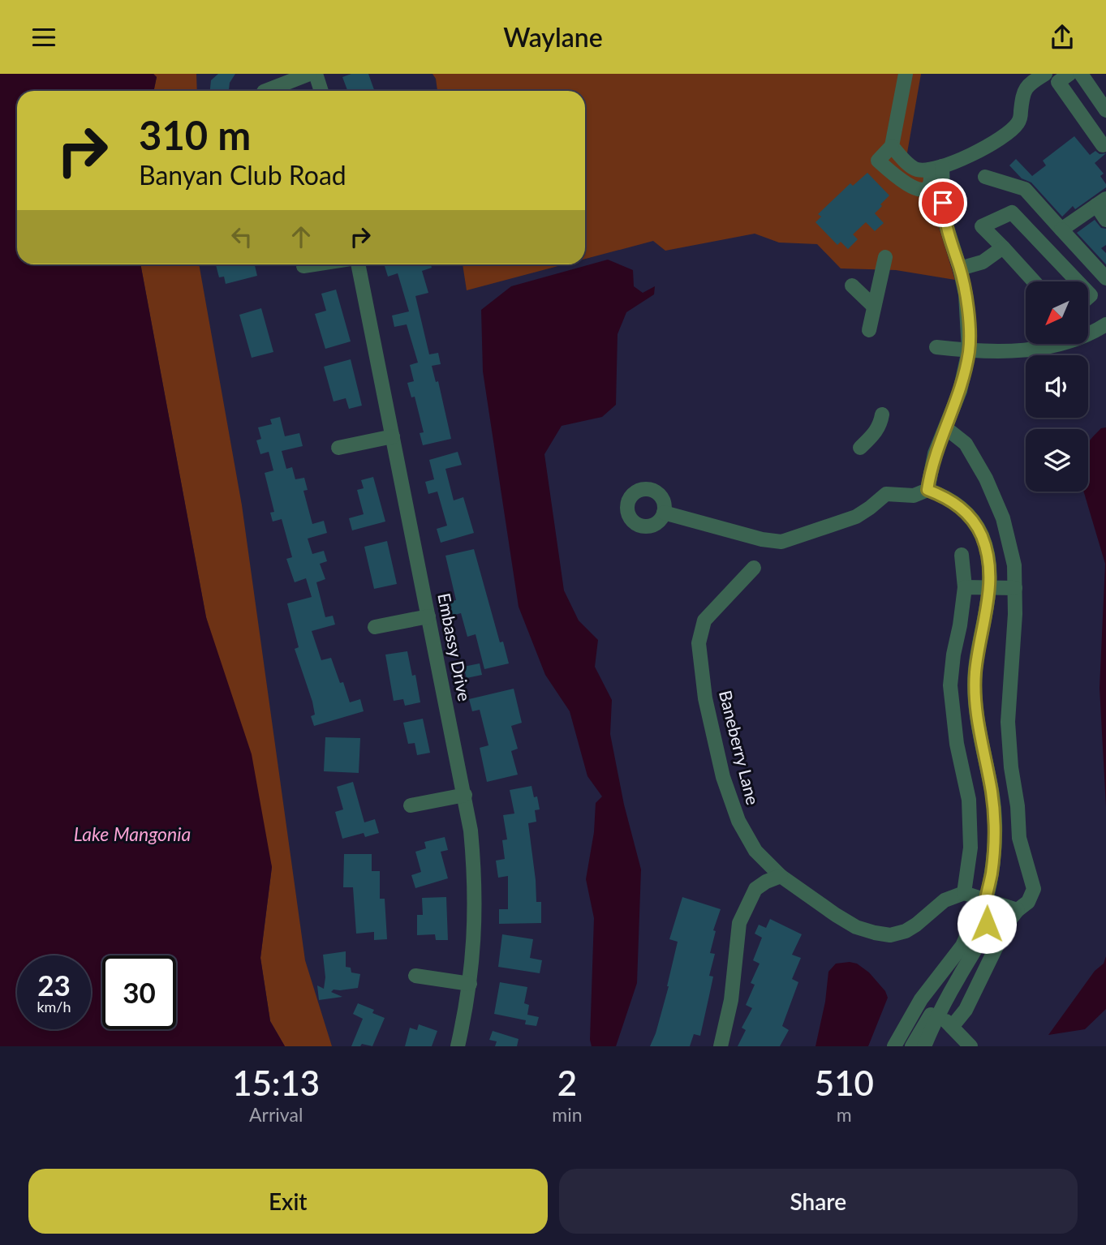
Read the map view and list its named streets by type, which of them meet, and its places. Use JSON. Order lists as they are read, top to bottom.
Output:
{
  "streets": {
    "street": ["Embassy Drive", "Baneberry Lane"]
  },
  "water": ["Lake Mangonia"],
  "north": "bottom left",
  "page": {
    "header": "Waylane",
    "turn": ["310 m", "Banyan Club Road"],
    "speed": "23 km/h",
    "limit": "30",
    "eta": [
      "15:13",
      "Arrival",
      "2",
      "min",
      "510",
      "m"
    ],
    "buttons": ["Exit", "Share"]
  }
}
